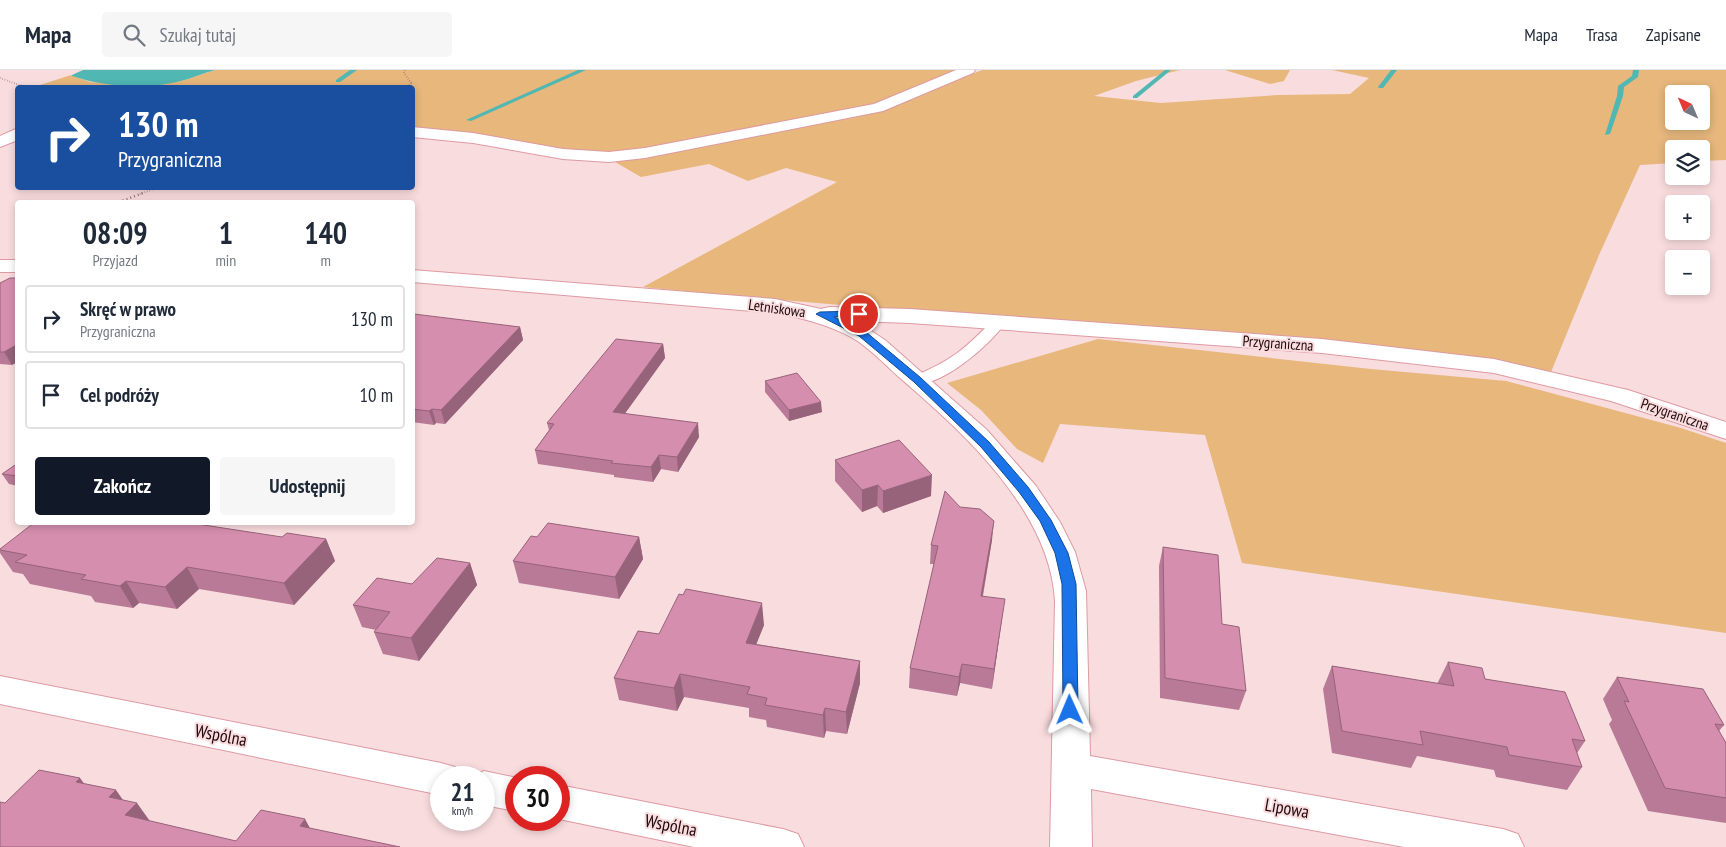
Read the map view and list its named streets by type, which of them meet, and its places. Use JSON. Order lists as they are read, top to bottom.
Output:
{
  "streets": {
    "street": [
      "Letniskowa",
      "Przygraniczna",
      "Wspólna",
      "Lipowa"
    ]
  },
  "crossings": [
    ["Letniskowa", "Przygraniczna"],
    ["Letniskowa", "Lipowa"]
  ],
  "north": "top left",
  "page": {
    "header": "Mapa",
    "search": "Szukaj tutaj",
    "nav": ["Mapa", "Trasa", "Zapisane"],
    "map_buttons": ["+", "−"],
    "turn": ["130 m", "Przygraniczna"],
    "eta": [
      "08:09",
      "Przyjazd",
      "1",
      "min",
      "140",
      "m"
    ],
    "list": [
      {
        "name": "Skręć w prawo",
        "note": "Przygraniczna",
        "value": "130 m"
      },
      {
        "name": "Cel podróży",
        "value": "10 m"
      }
    ],
    "buttons": ["Zakończ", "Udostępnij"],
    "speed": "21 km/h",
    "limit": "30"
  }
}
